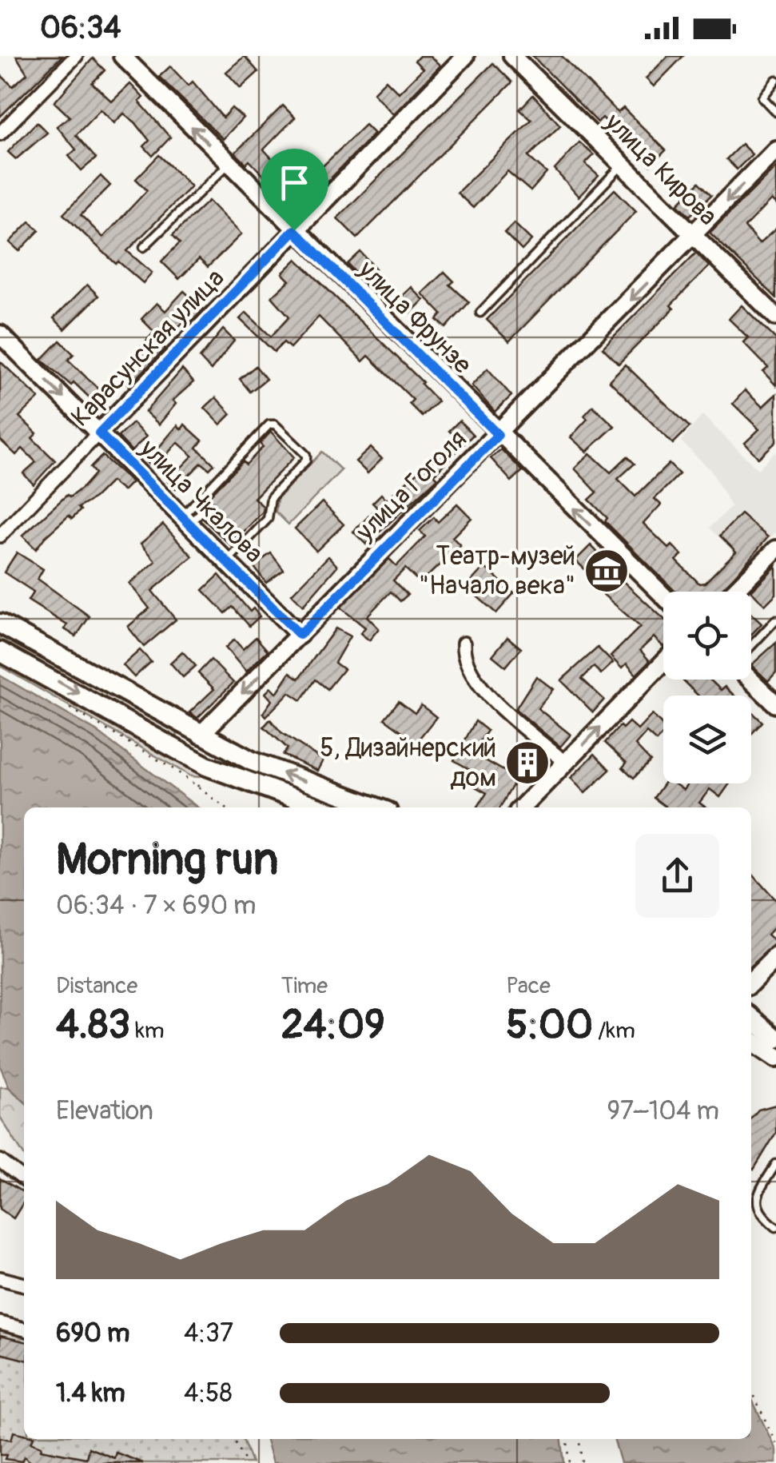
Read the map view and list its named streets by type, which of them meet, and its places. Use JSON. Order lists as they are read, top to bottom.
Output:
{
  "streets": {
    "main road": ["улица Гоголя"],
    "street": [
      "улица Кирова",
      "улица Фрунзе",
      "Карасунская улица",
      "улица Чкалова"
    ]
  },
  "crossings": [
    ["улица Кирова", "улица Гоголя"],
    ["улица Фрунзе", "Карасунская улица"],
    ["улица Фрунзе", "улица Гоголя"],
    ["Карасунская улица", "улица Чкалова"],
    ["улица Гоголя", "улица Чкалова"]
  ],
  "one_way": ["улица Фрунзе", "улица Гоголя"],
  "places": {
    "museum": ["Театр-музей \"Начало века\""],
    "building": ["5, Дизайнерский дом"]
  },
  "page": {
    "status": "06:34",
    "heading": ["Morning run", "06:34 · 7 × 690 m"],
    "stats": [
      ["Distance", "4.83 km"],
      ["Time", "24:09"],
      ["Pace", "5:00 /km"]
    ],
    "chart": ["Elevation", "97–104 m"],
    "list": [
      {
        "name": "690 m",
        "note": "4:37"
      },
      {
        "name": "1.4 km",
        "note": "4:58"
      }
    ]
  }
}
